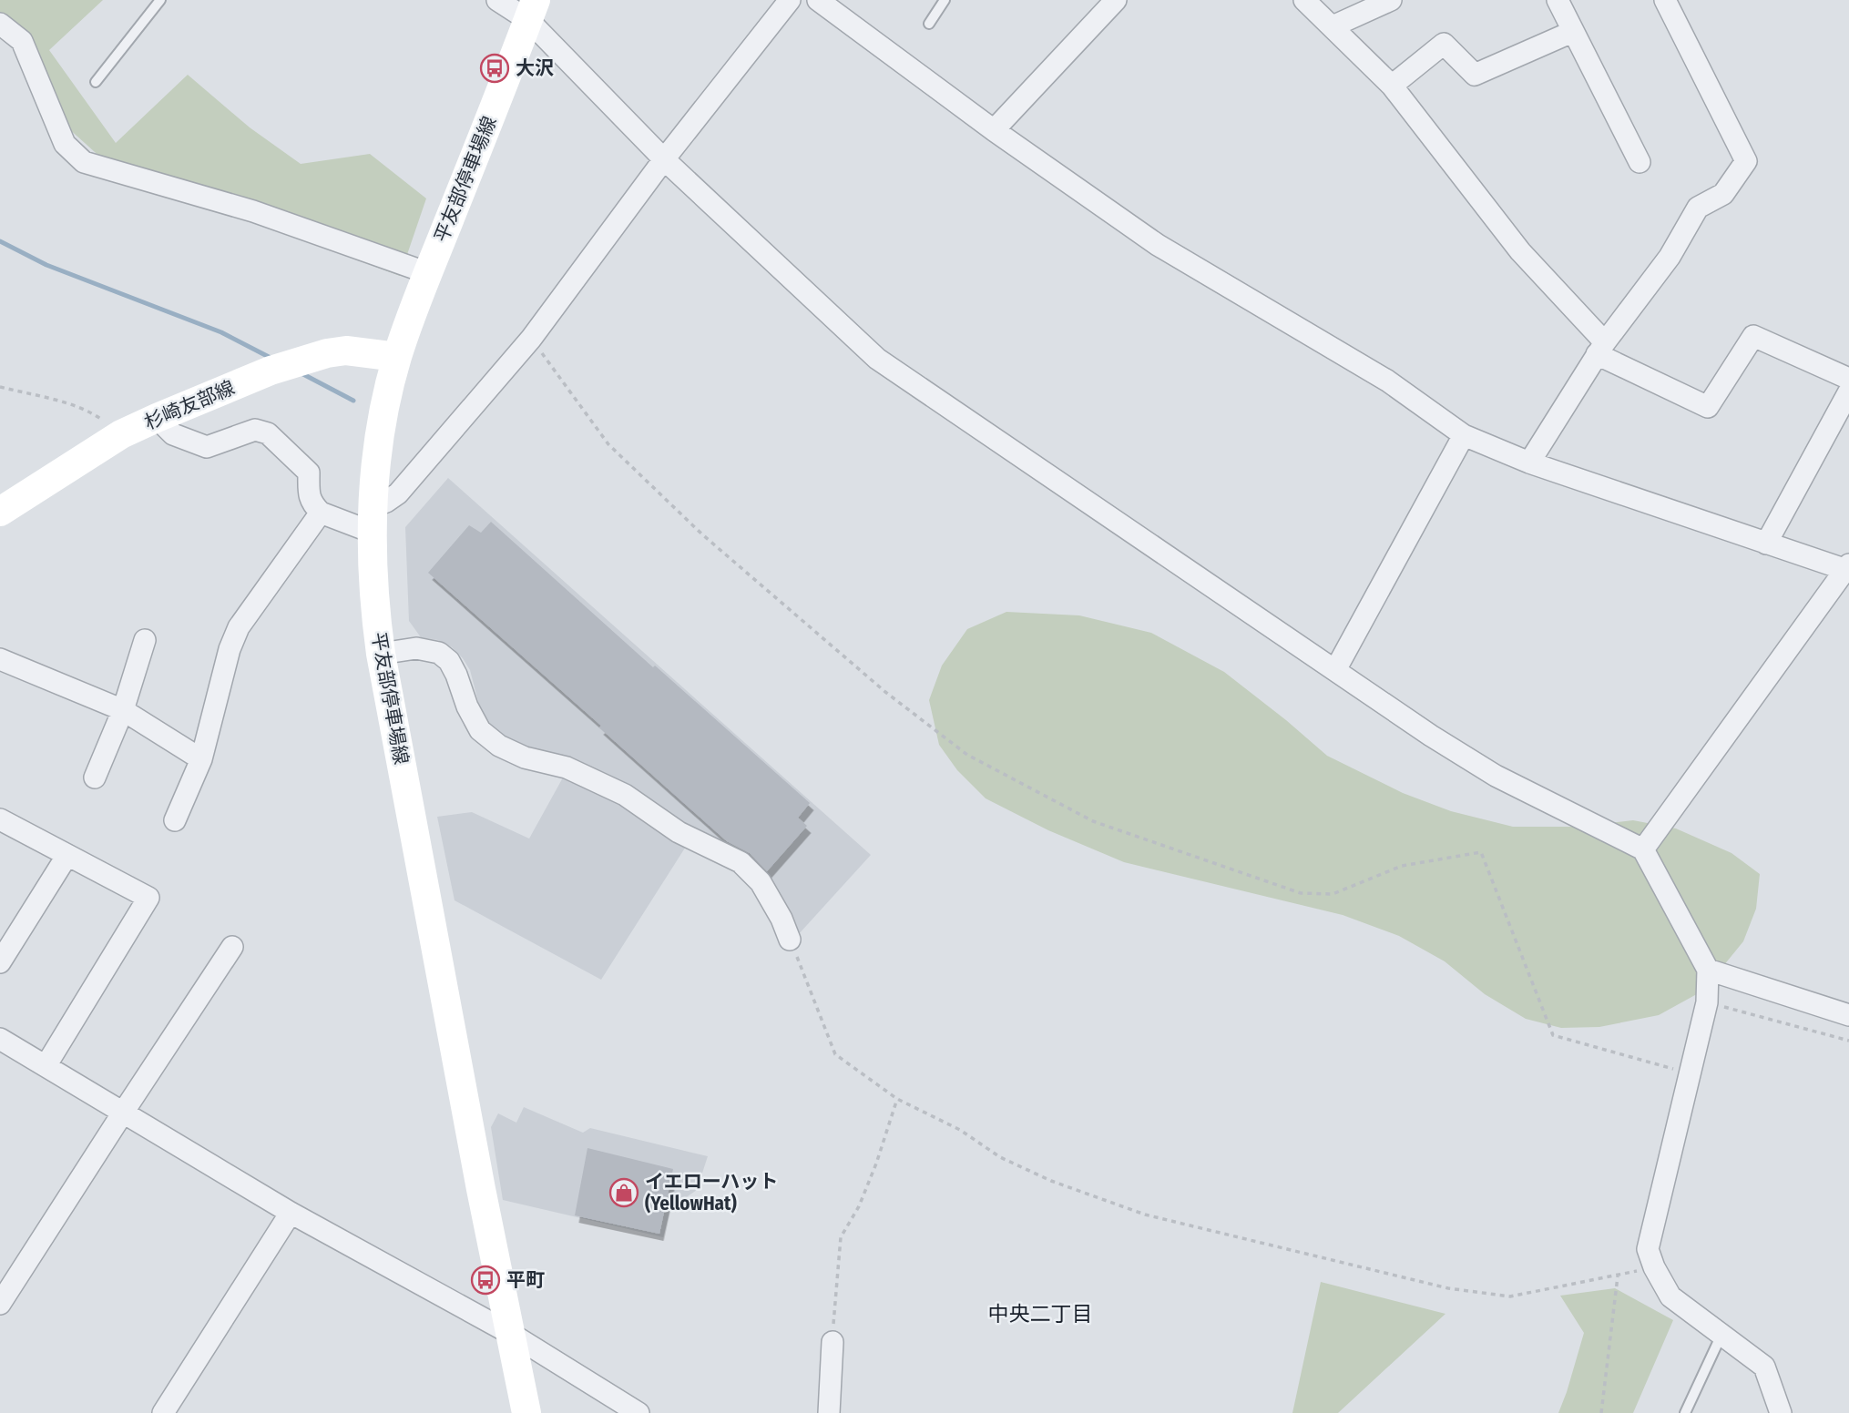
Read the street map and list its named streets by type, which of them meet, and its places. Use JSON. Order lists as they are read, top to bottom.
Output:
{
  "streets": {
    "main road": ["平友部停車場線", "杉崎友部線"]
  },
  "crossings": [
    ["平友部停車場線", "杉崎友部線"]
  ],
  "districts": ["中央二丁目"],
  "places": {
    "bus stop": ["大沢", "平町"],
    "shop": ["イエローハット (YellowHat)"]
  }
}
